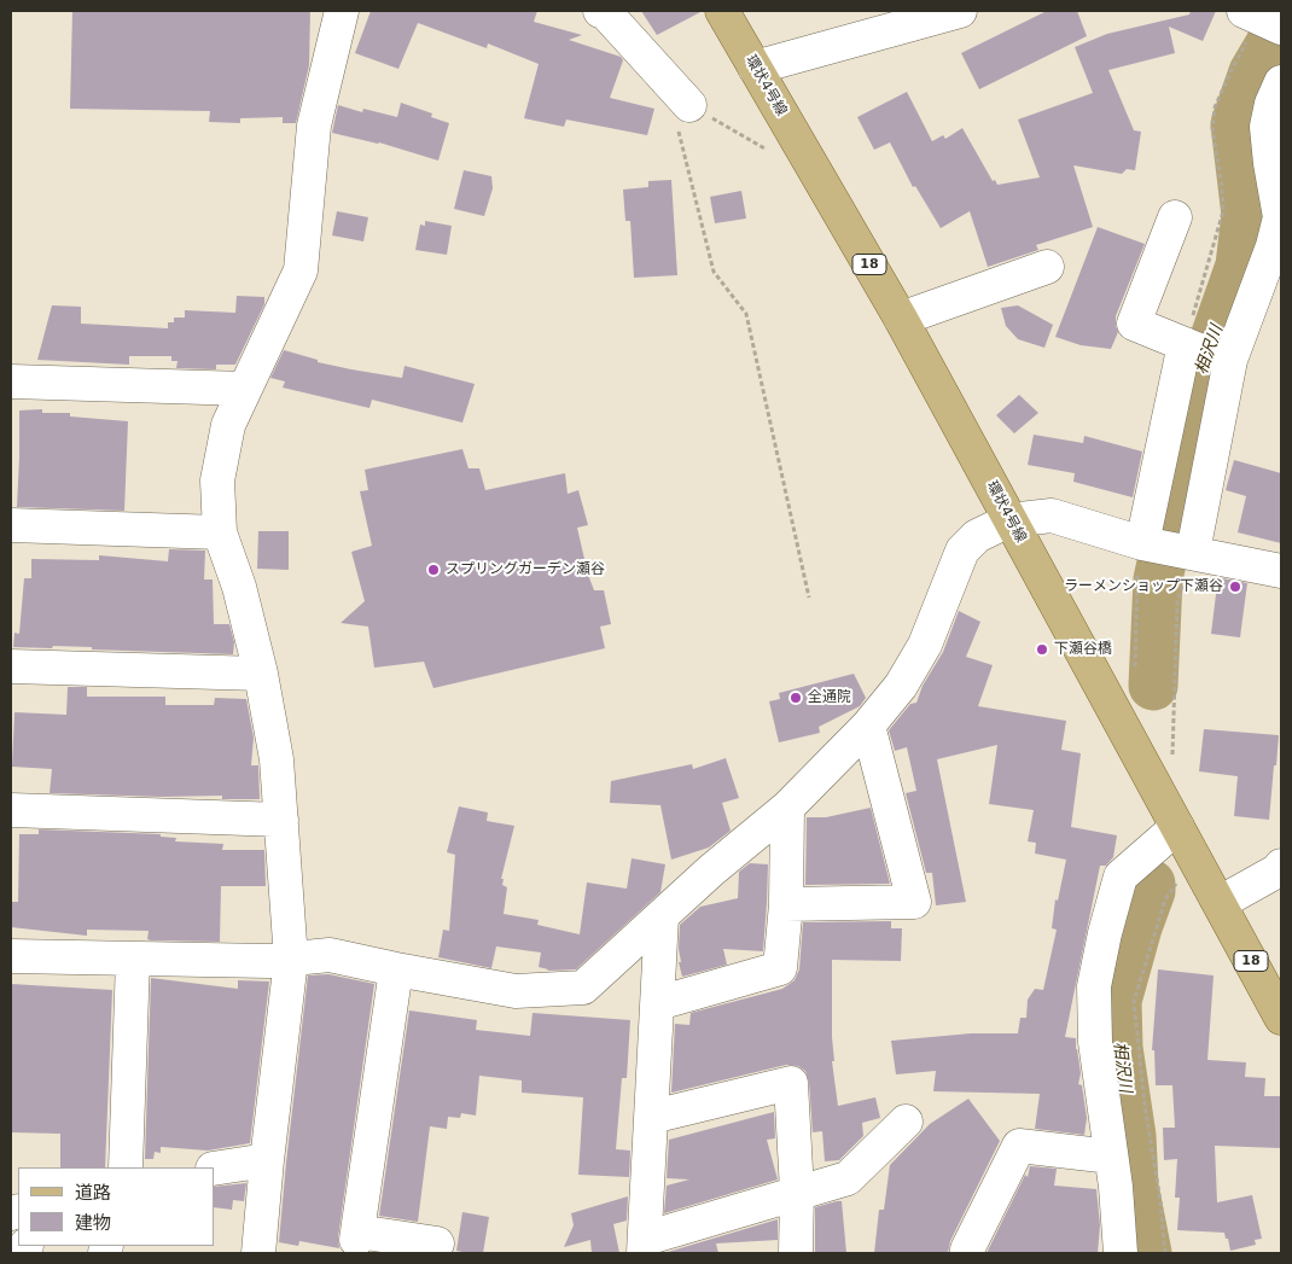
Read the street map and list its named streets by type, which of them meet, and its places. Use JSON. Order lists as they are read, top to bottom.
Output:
{
  "streets": {
    "main road": ["環状4号線", "18"]
  },
  "water": ["相沢川"],
  "places": [
    "スプリングガーデン瀬谷",
    "ラーメンショップ下瀬谷",
    "下瀬谷橋",
    "全通院"
  ],
  "legend": ["道路", "建物"]
}
